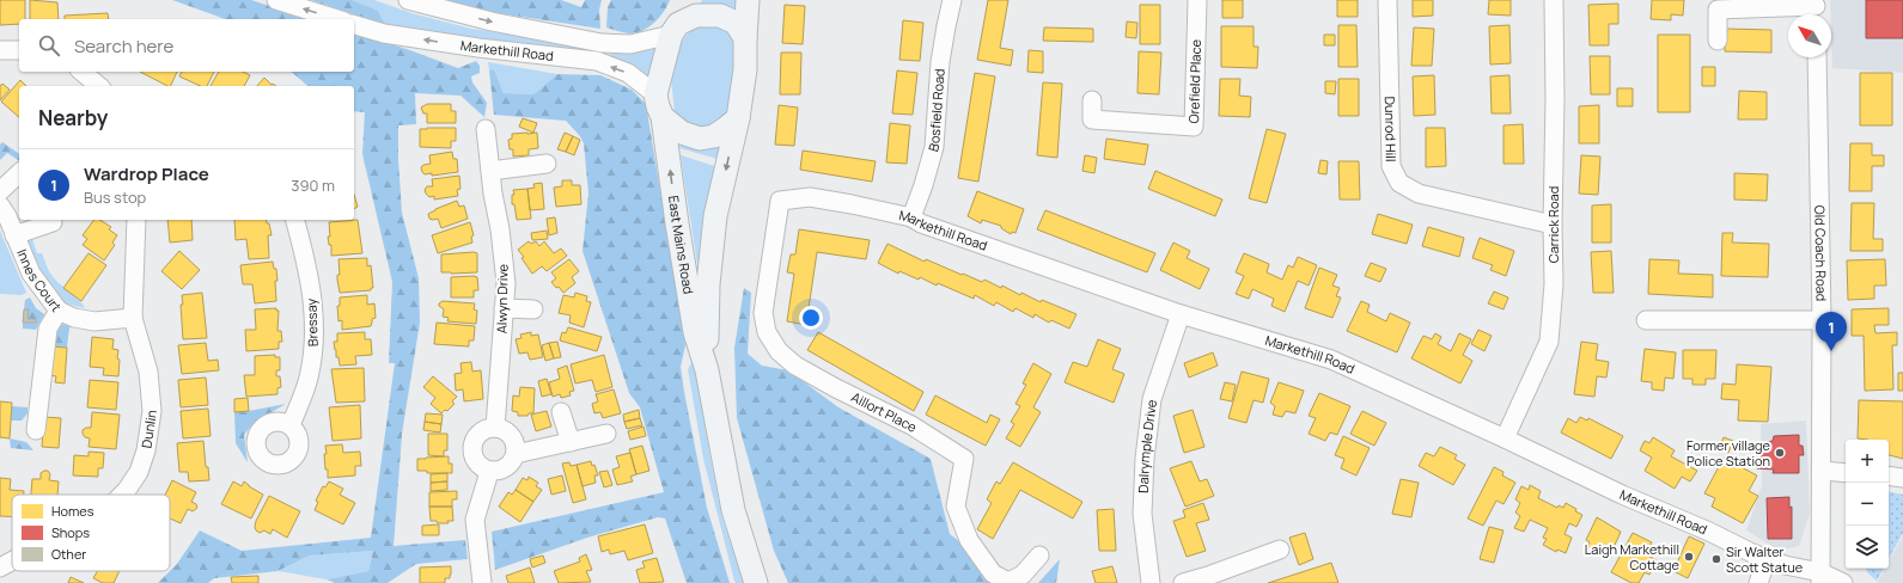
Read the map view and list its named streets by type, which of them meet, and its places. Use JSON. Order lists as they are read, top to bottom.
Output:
{
  "streets": {
    "main road": ["East Mains Road"],
    "street": [
      "Markethill Road",
      "Orefield Place",
      "Bosfield Road",
      "Dunrod Hill",
      "Carrick Road",
      "Old Coach Road",
      "Innes Court",
      "Alwyn Drive",
      "Bressay",
      "Aillort Place",
      "Dunlin",
      "Dalrymple Drive"
    ]
  },
  "crossings": [
    ["Markethill Road", "Bosfield Road"],
    ["Markethill Road", "Carrick Road"],
    ["Markethill Road", "East Mains Road"],
    ["Markethill Road", "Old Coach Road"],
    ["Markethill Road", "Aillort Place"],
    ["Markethill Road", "Dalrymple Drive"],
    ["Dunrod Hill", "Carrick Road"],
    ["Innes Court", "Dunlin"]
  ],
  "places": ["Former village Police Station", "Laigh Markethill Cottage", "Sir Walter Scott Statue"],
  "legend": ["Homes", "Shops", "Other"],
  "north": "top left",
  "page": {
    "search": "Search here",
    "heading": "Nearby",
    "list": [
      {
        "mark": "1",
        "name": "Wardrop Place",
        "note": "Bus stop",
        "value": "390 m"
      }
    ],
    "pins": "1",
    "map_buttons": ["+", "−"]
  }
}
